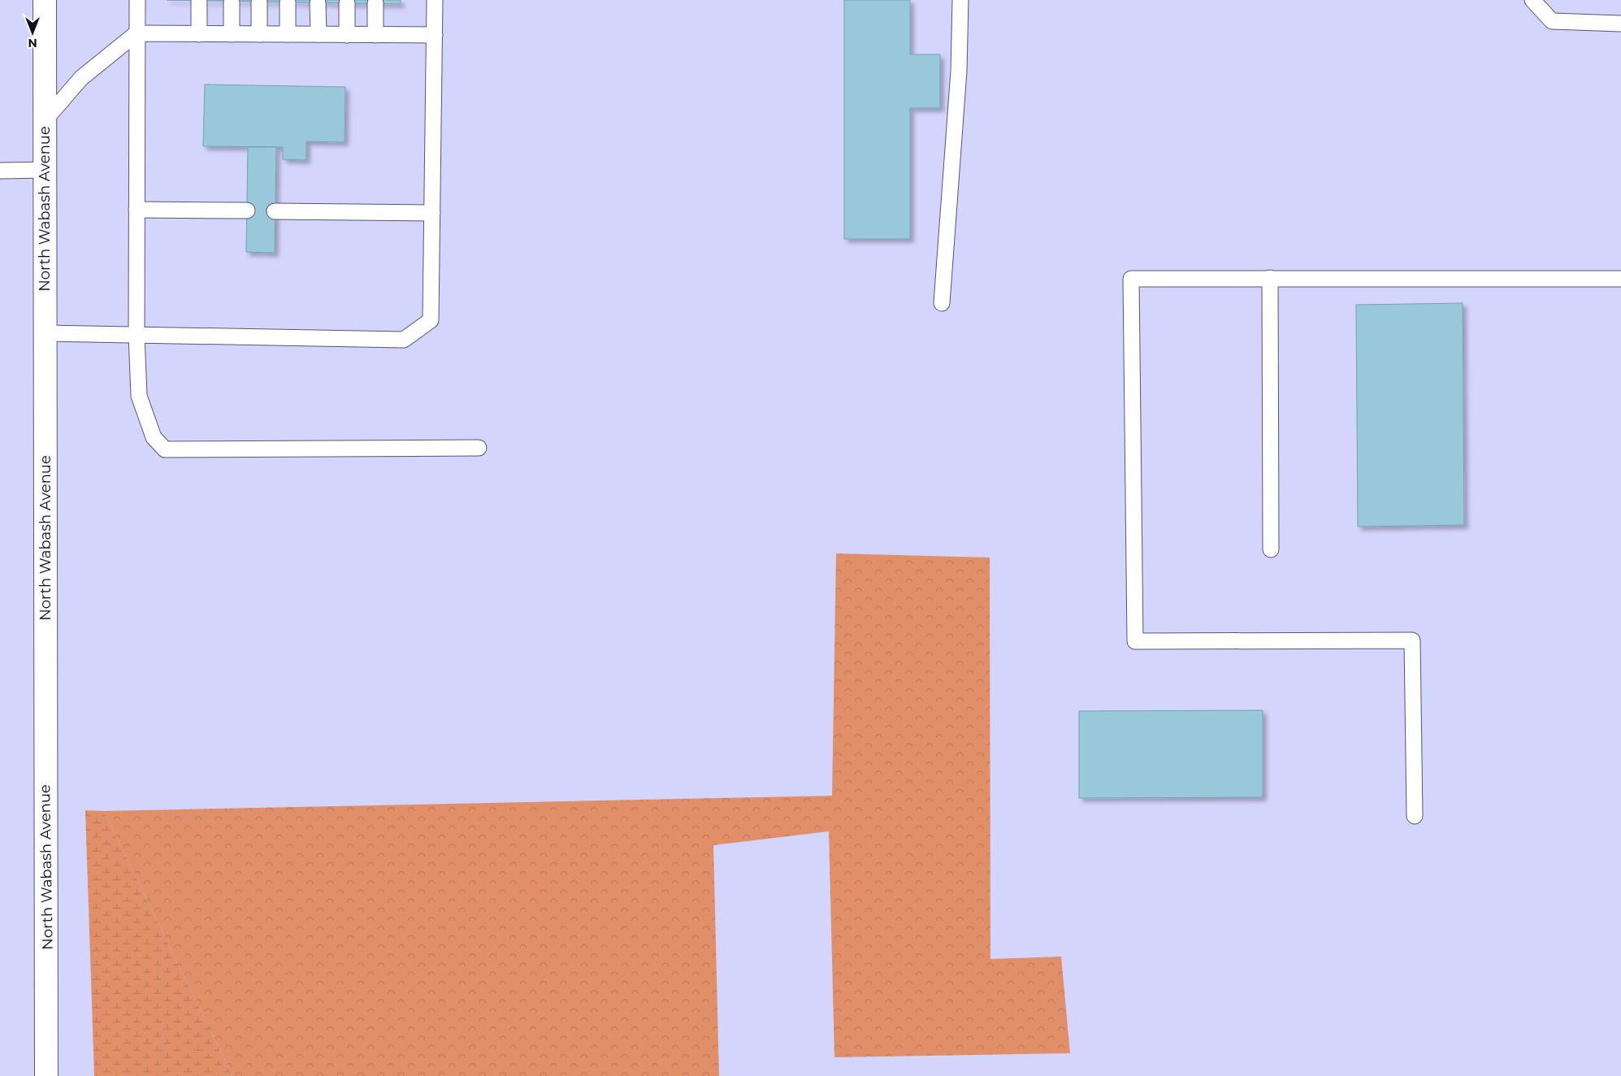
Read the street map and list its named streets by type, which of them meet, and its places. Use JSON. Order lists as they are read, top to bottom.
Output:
{
  "streets": {
    "street": ["North Wabash Avenue"]
  },
  "north": "bottom"
}
